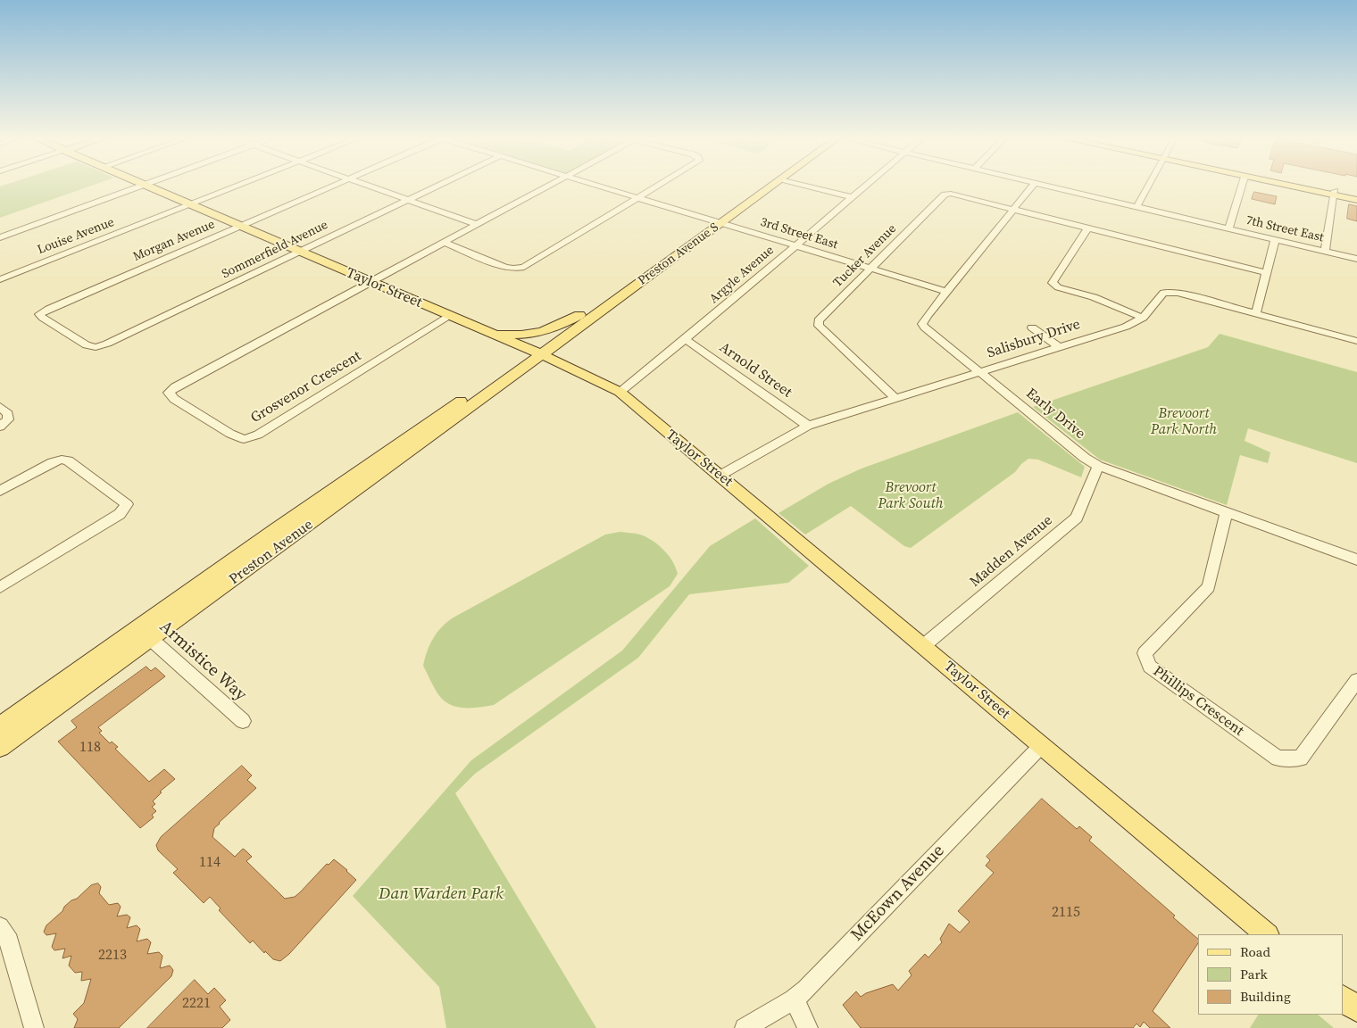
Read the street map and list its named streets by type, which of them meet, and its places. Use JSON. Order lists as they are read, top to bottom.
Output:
{
  "streets": {
    "main road": ["Preston Avenue S", "Taylor Street", "Preston Avenue"],
    "street": [
      "7th Street East",
      "3rd Street East",
      "Louise Avenue",
      "Morgan Avenue",
      "Sommerfield Avenue",
      "Tucker Avenue",
      "Argyle Avenue",
      "Salisbury Drive",
      "Arnold Street",
      "Grosvenor Crescent",
      "Early Drive",
      "Madden Avenue",
      "Armistice Way",
      "Phillips Crescent",
      "McEown Avenue"
    ]
  },
  "crossings": [
    ["3rd Street East", "Preston Avenue S"],
    ["3rd Street East", "Tucker Avenue"],
    ["3rd Street East", "Argyle Avenue"],
    ["3rd Street East", "Early Drive"],
    ["Louise Avenue", "Taylor Street"],
    ["Morgan Avenue", "Sommerfield Avenue"],
    ["Morgan Avenue", "Taylor Street"],
    ["Sommerfield Avenue", "Taylor Street"],
    ["Preston Avenue S", "Taylor Street"],
    ["Preston Avenue S", "Preston Avenue"],
    ["Tucker Avenue", "Salisbury Drive"],
    ["Tucker Avenue", "Early Drive"],
    ["Argyle Avenue", "Taylor Street"],
    ["Argyle Avenue", "Arnold Street"],
    ["Taylor Street", "Salisbury Drive"],
    ["Taylor Street", "Grosvenor Crescent"],
    ["Taylor Street", "Madden Avenue"],
    ["Taylor Street", "Preston Avenue"],
    ["Taylor Street", "McEown Avenue"],
    ["Salisbury Drive", "Arnold Street"],
    ["Salisbury Drive", "Early Drive"],
    ["Early Drive", "Madden Avenue"],
    ["Early Drive", "Phillips Crescent"],
    ["Preston Avenue", "Armistice Way"]
  ],
  "parks": ["Brevoort Park North", "Brevoort Park South", "Dan Warden Park"],
  "house_numbers": [
    "118",
    "114",
    "2115",
    "2213",
    "2221"
  ],
  "legend": ["Road", "Park", "Building"]
}
